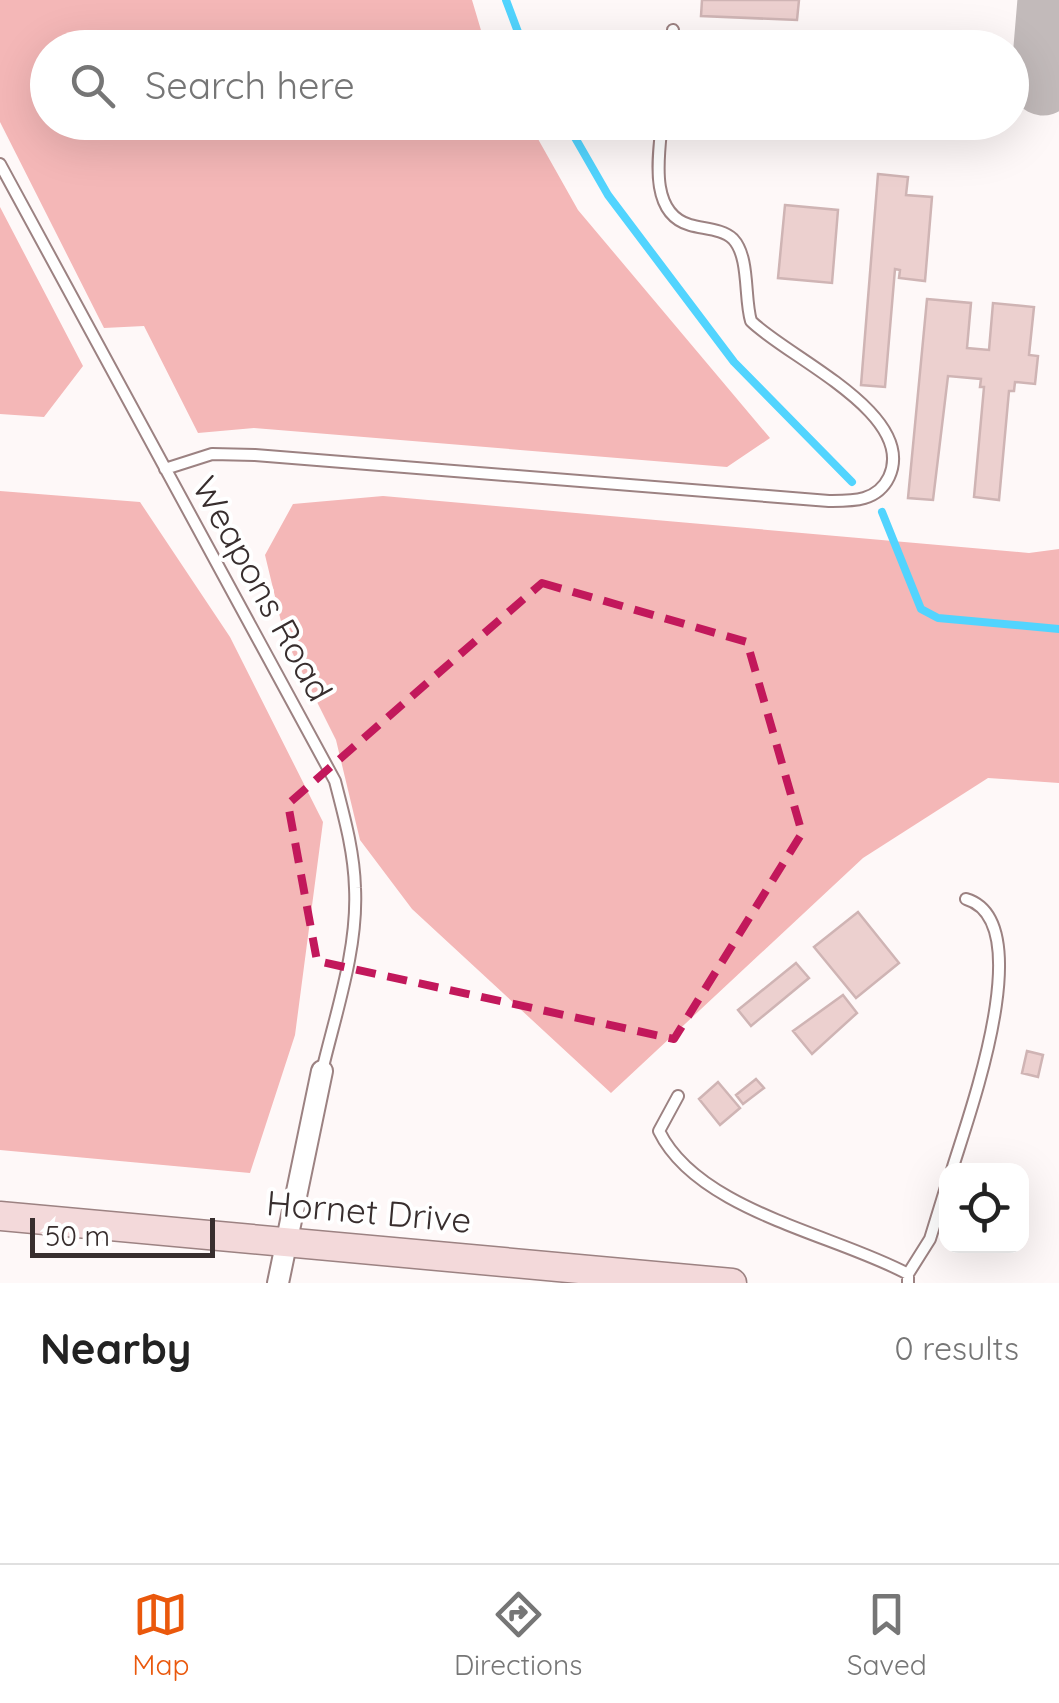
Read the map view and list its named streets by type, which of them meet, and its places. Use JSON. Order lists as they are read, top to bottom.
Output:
{
  "streets": {
    "main road": ["Hornet Drive"],
    "lane": ["Weapons Road"]
  },
  "scale_bar": "50 m",
  "page": {
    "search": "Search here",
    "scale": "50 m",
    "heading": ["Nearby", "0 results"],
    "nav": ["Map", "Directions", "Saved"]
  }
}
